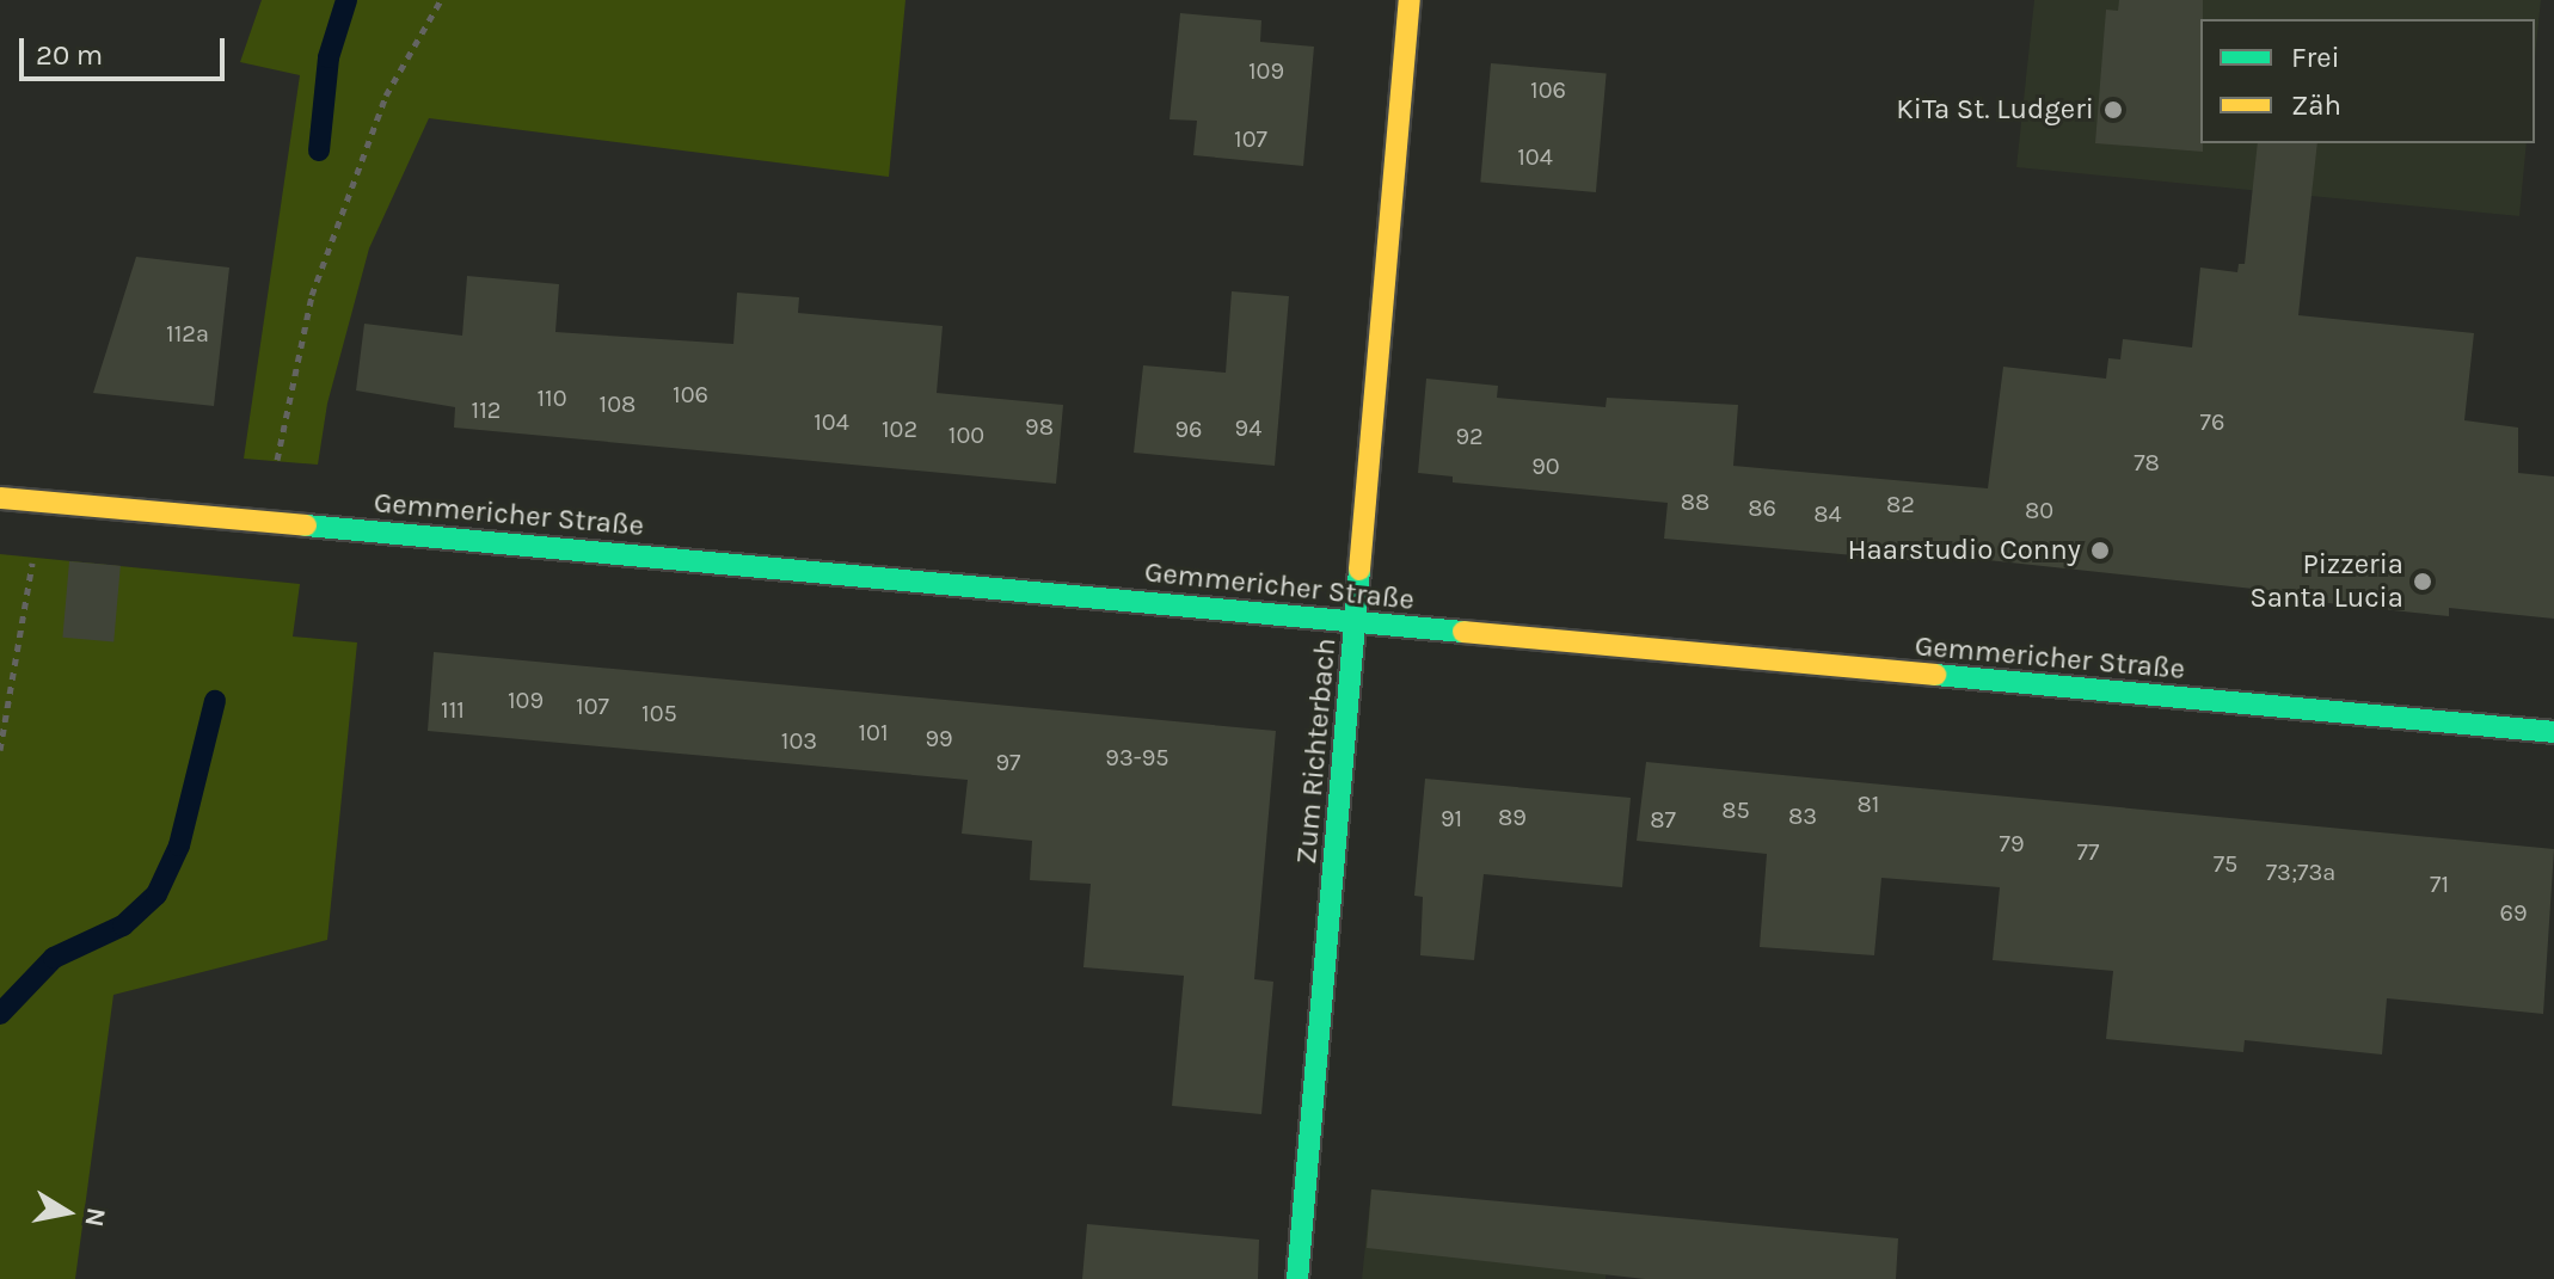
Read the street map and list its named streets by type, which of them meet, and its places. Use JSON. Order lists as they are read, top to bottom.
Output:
{
  "streets": {
    "street": ["Gemmericher Straße", "Zum Richterbach"]
  },
  "crossings": [
    ["Gemmericher Straße", "Zum Richterbach"]
  ],
  "places": ["KiTa St. Ludgeri", "Haarstudio Conny", "Pizzeria Santa Lucia"],
  "house_numbers": [
    "109",
    "106",
    "107",
    "104",
    "112a",
    "106",
    "110",
    "108",
    "112",
    "104",
    "76",
    "98",
    "94",
    "102",
    "96",
    "100",
    "92",
    "78",
    "90",
    "88",
    "82",
    "86",
    "80",
    "84",
    "109",
    "107",
    "111",
    "105",
    "101",
    "99",
    "103",
    "93-95",
    "97",
    "81",
    "85",
    "83",
    "89",
    "91",
    "87",
    "79",
    "77",
    "75",
    "73;73a",
    "71",
    "69"
  ],
  "legend": ["Frei", "Zäh"],
  "scale_bar": "20 m",
  "north": "right"
}
